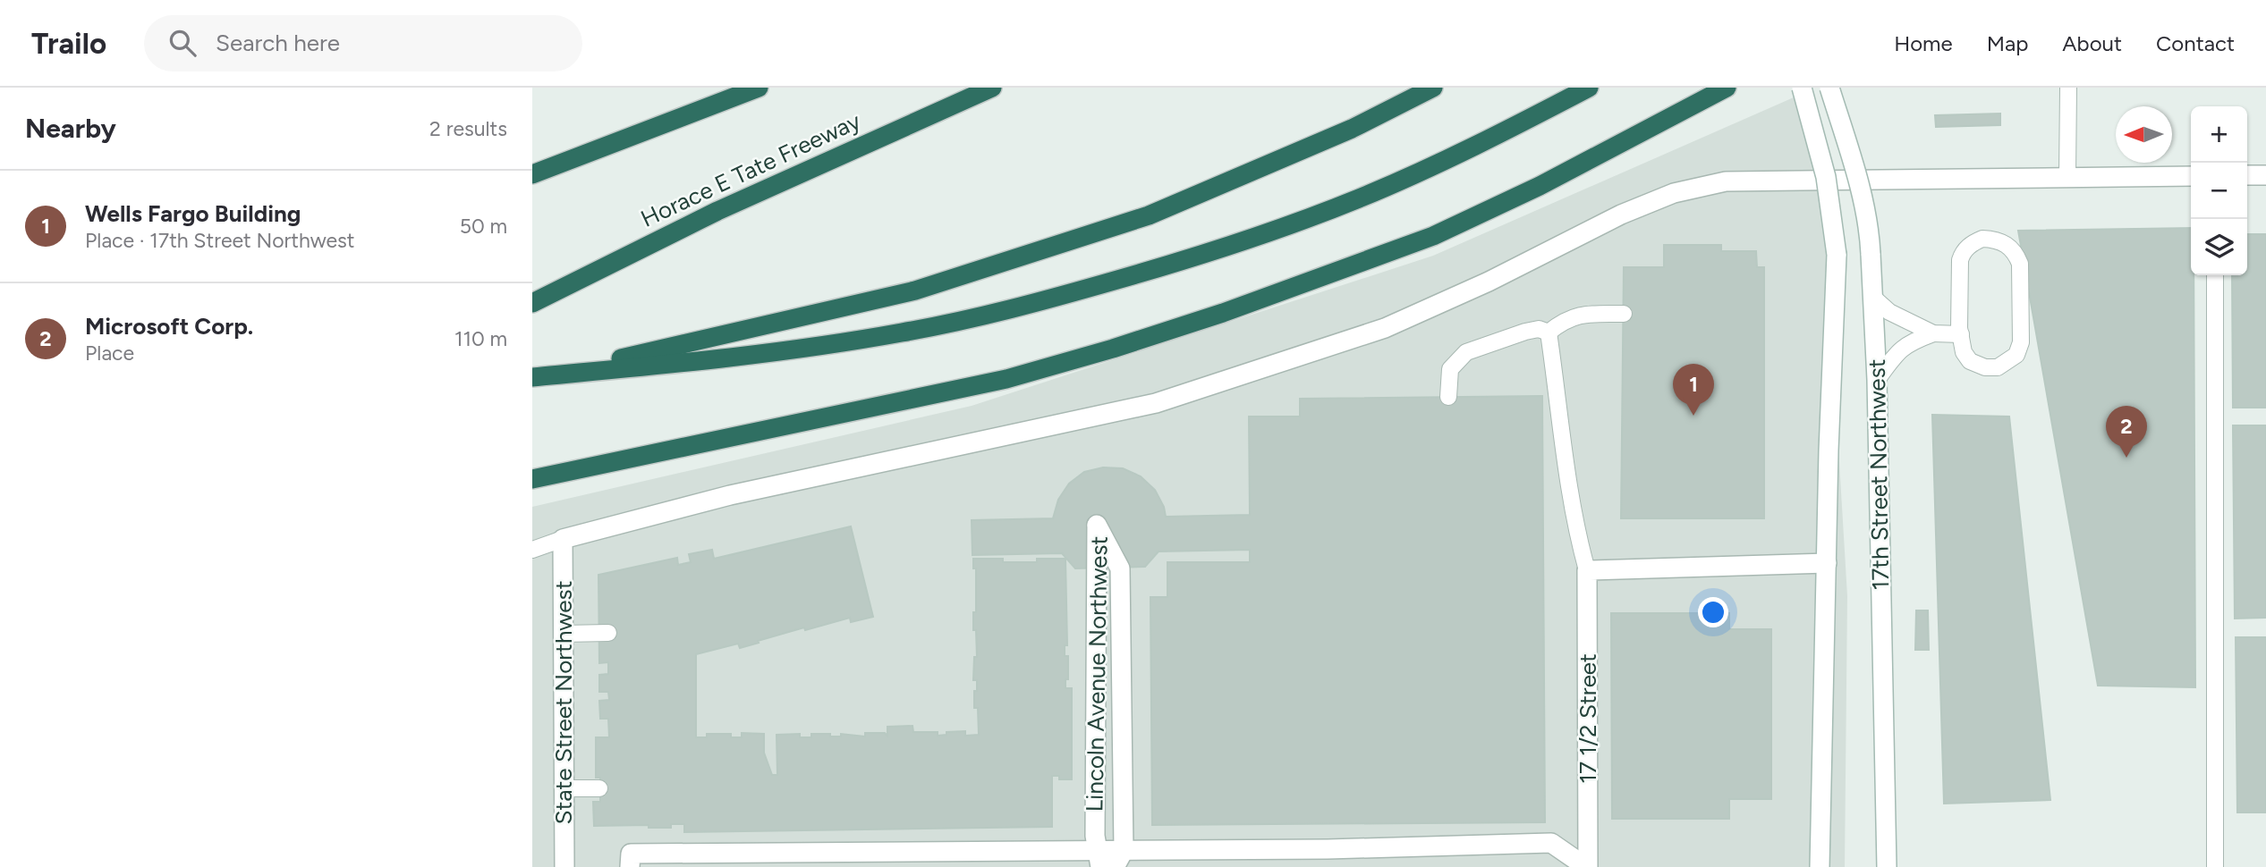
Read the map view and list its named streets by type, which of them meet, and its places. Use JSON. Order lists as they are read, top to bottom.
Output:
{
  "streets": {
    "highway": ["Horace E Tate Freeway"],
    "street": [
      "17th Street Northwest",
      "Lincoln Avenue Northwest",
      "State Street Northwest",
      "17 1/2 Street"
    ]
  },
  "north": "left",
  "page": {
    "header": "Trailo",
    "search": "Search here",
    "nav": [
      "Home",
      "Map",
      "About",
      "Contact"
    ],
    "heading": ["Nearby", "2 results"],
    "map_buttons": ["+", "−"],
    "list": [
      {
        "mark": "1",
        "name": "Wells Fargo Building",
        "note": "Place · 17th Street Northwest",
        "value": "50 m"
      },
      {
        "mark": "2",
        "name": "Microsoft Corp.",
        "note": "Place",
        "value": "110 m"
      }
    ],
    "pins": ["1", "2"]
  }
}
